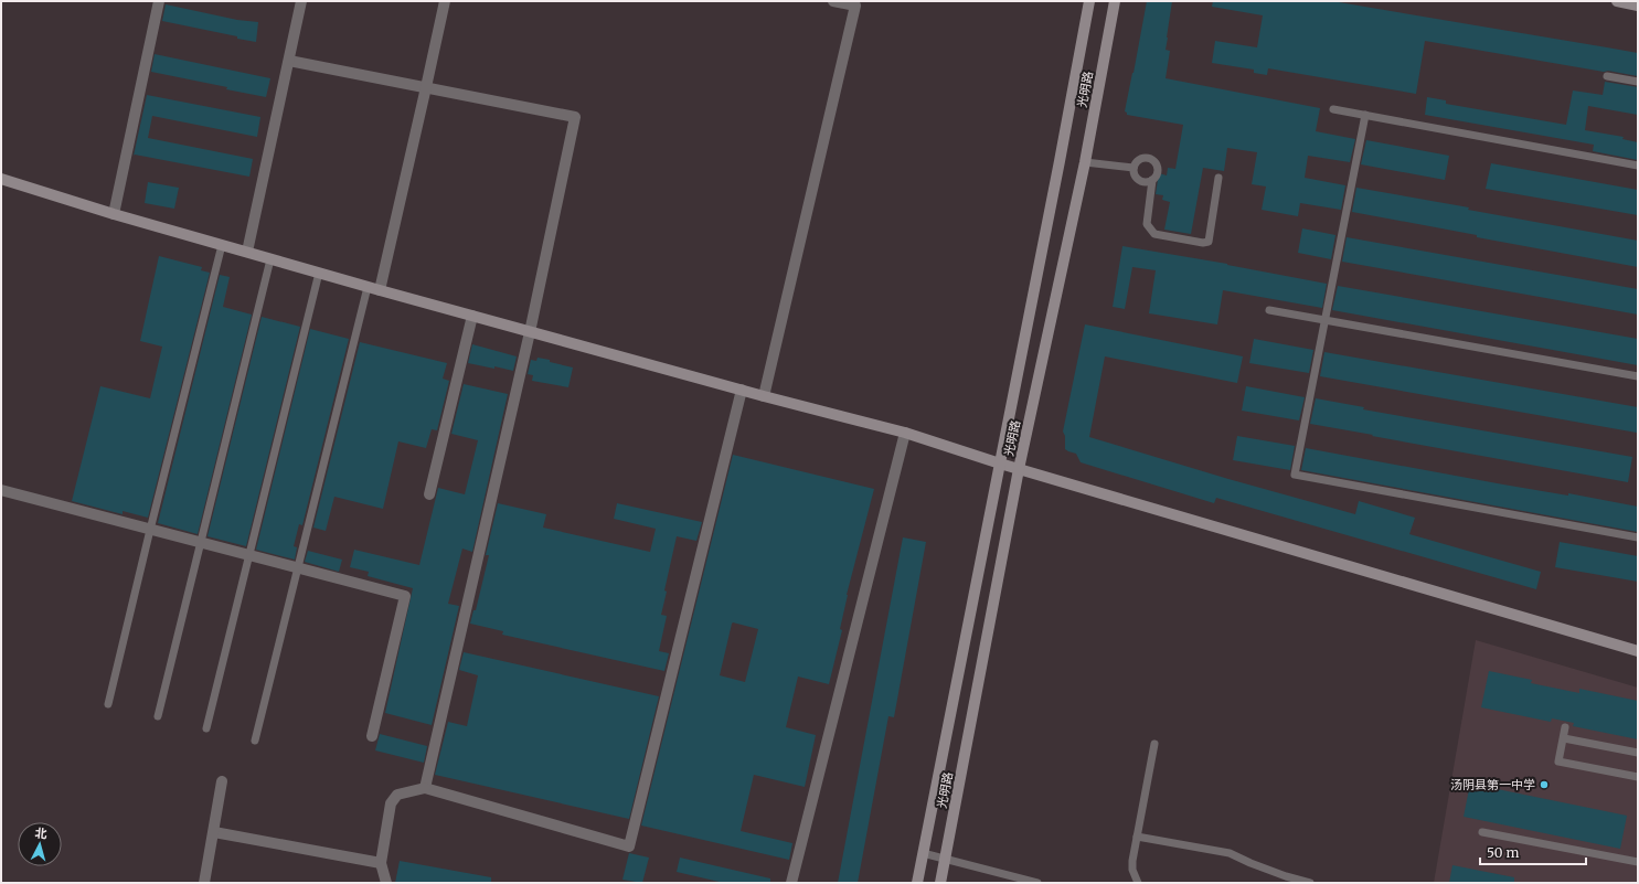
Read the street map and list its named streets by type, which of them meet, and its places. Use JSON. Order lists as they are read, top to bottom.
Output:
{
  "streets": {
    "main road": ["光明路"]
  },
  "places": ["汤阴县第一中学"],
  "scale_bar": "50 m",
  "north": "top"
}
